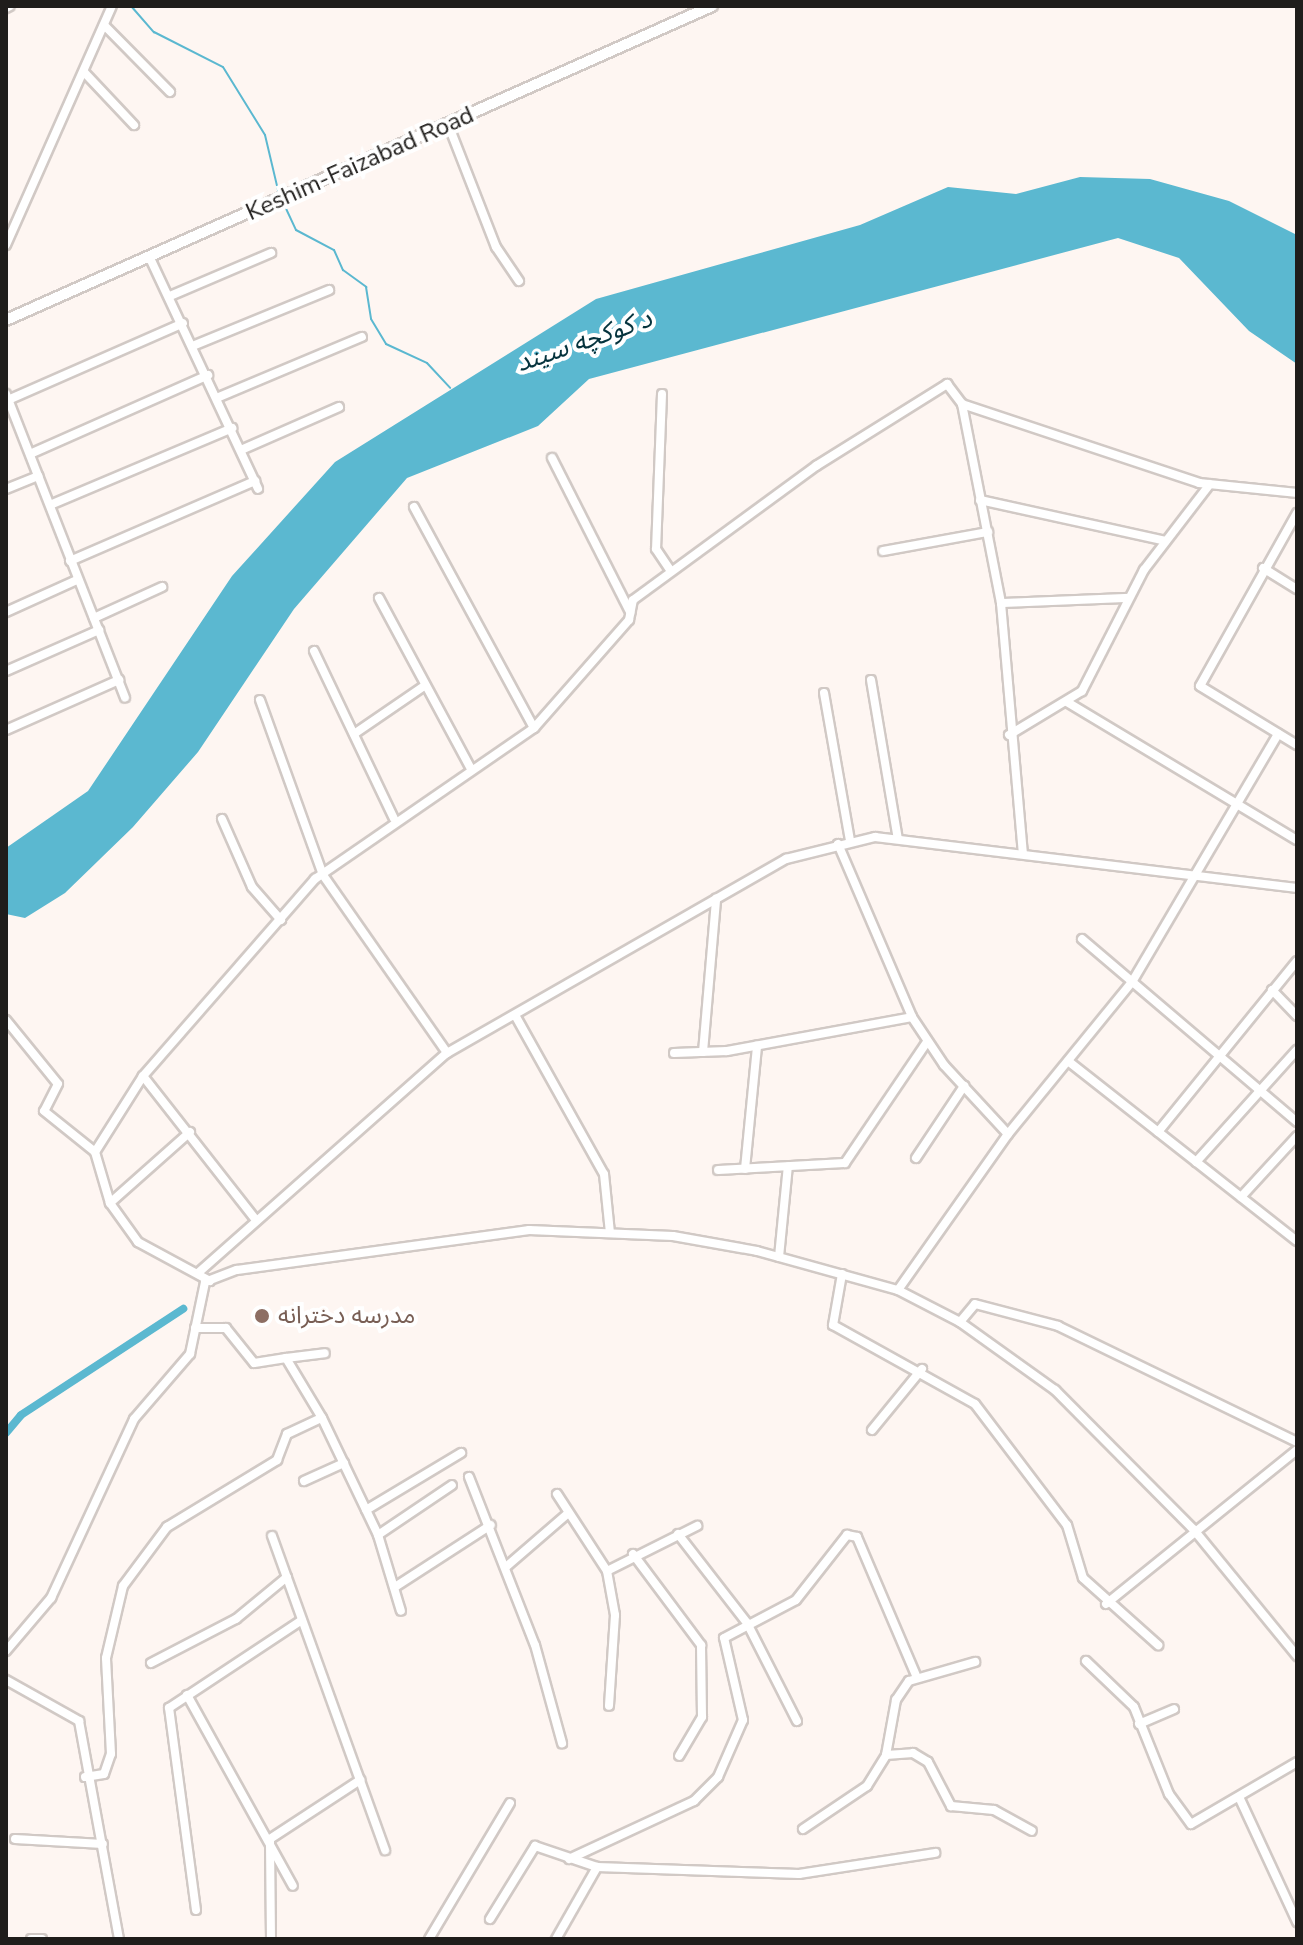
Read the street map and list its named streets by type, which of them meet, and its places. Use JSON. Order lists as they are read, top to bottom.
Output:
{
  "streets": {
    "main road": ["Keshim-Faizabad Road"]
  },
  "water": ["د کوکچه سیند"],
  "places": ["مدرسه دخترانه"]
}
